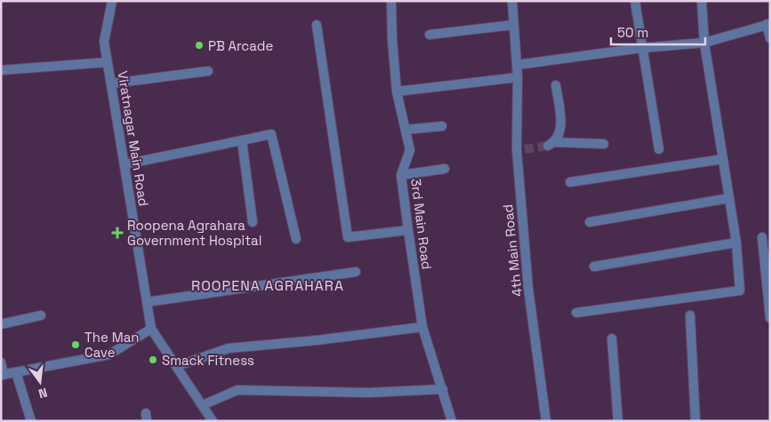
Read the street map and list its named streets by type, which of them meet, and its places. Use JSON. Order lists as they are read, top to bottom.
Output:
{
  "streets": {
    "street": ["Viratnagar Main Road", "3rd Main Road", "4th Main Road"]
  },
  "districts": ["ROOPENA AGRAHARA"],
  "places": {
    "other": ["PB Arcade", "The Man Cave", "Smack Fitness"],
    "health": ["Roopena Agrahara Government Hospital"]
  },
  "scale_bar": "50 m",
  "north": "bottom"
}
